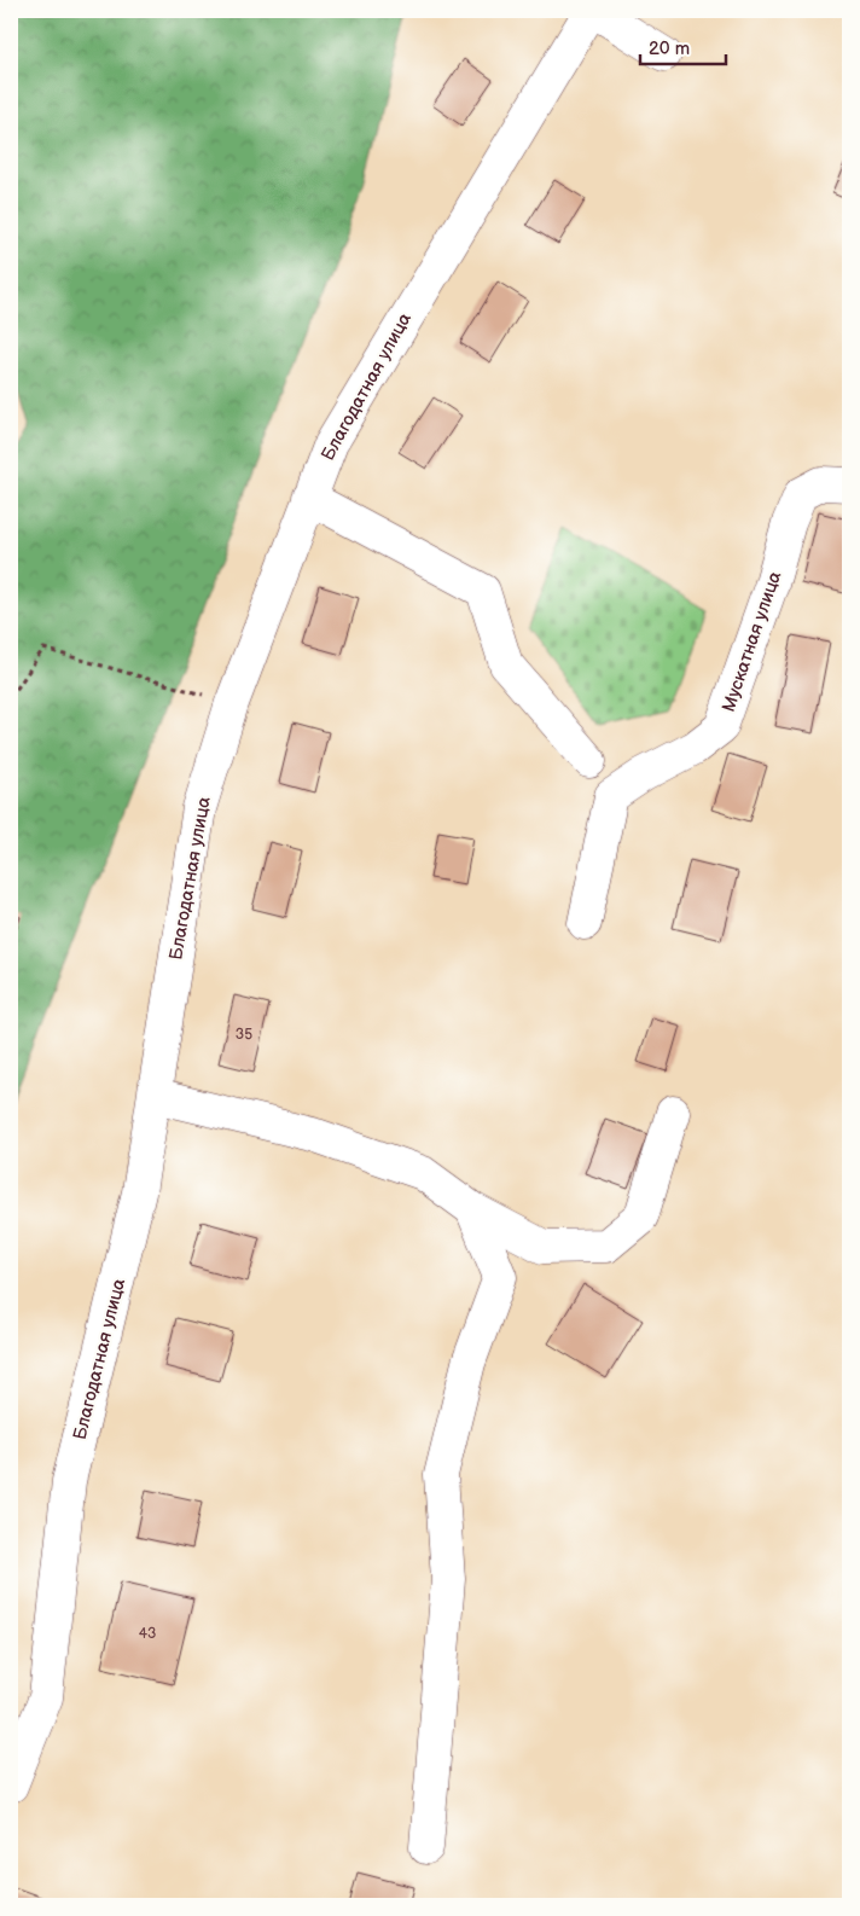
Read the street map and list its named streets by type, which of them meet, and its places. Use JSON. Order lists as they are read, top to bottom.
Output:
{
  "streets": {
    "street": ["Благодатная улица", "Мускатная улица"]
  },
  "house_numbers": ["35", "43"],
  "scale_bar": "20 m"
}
